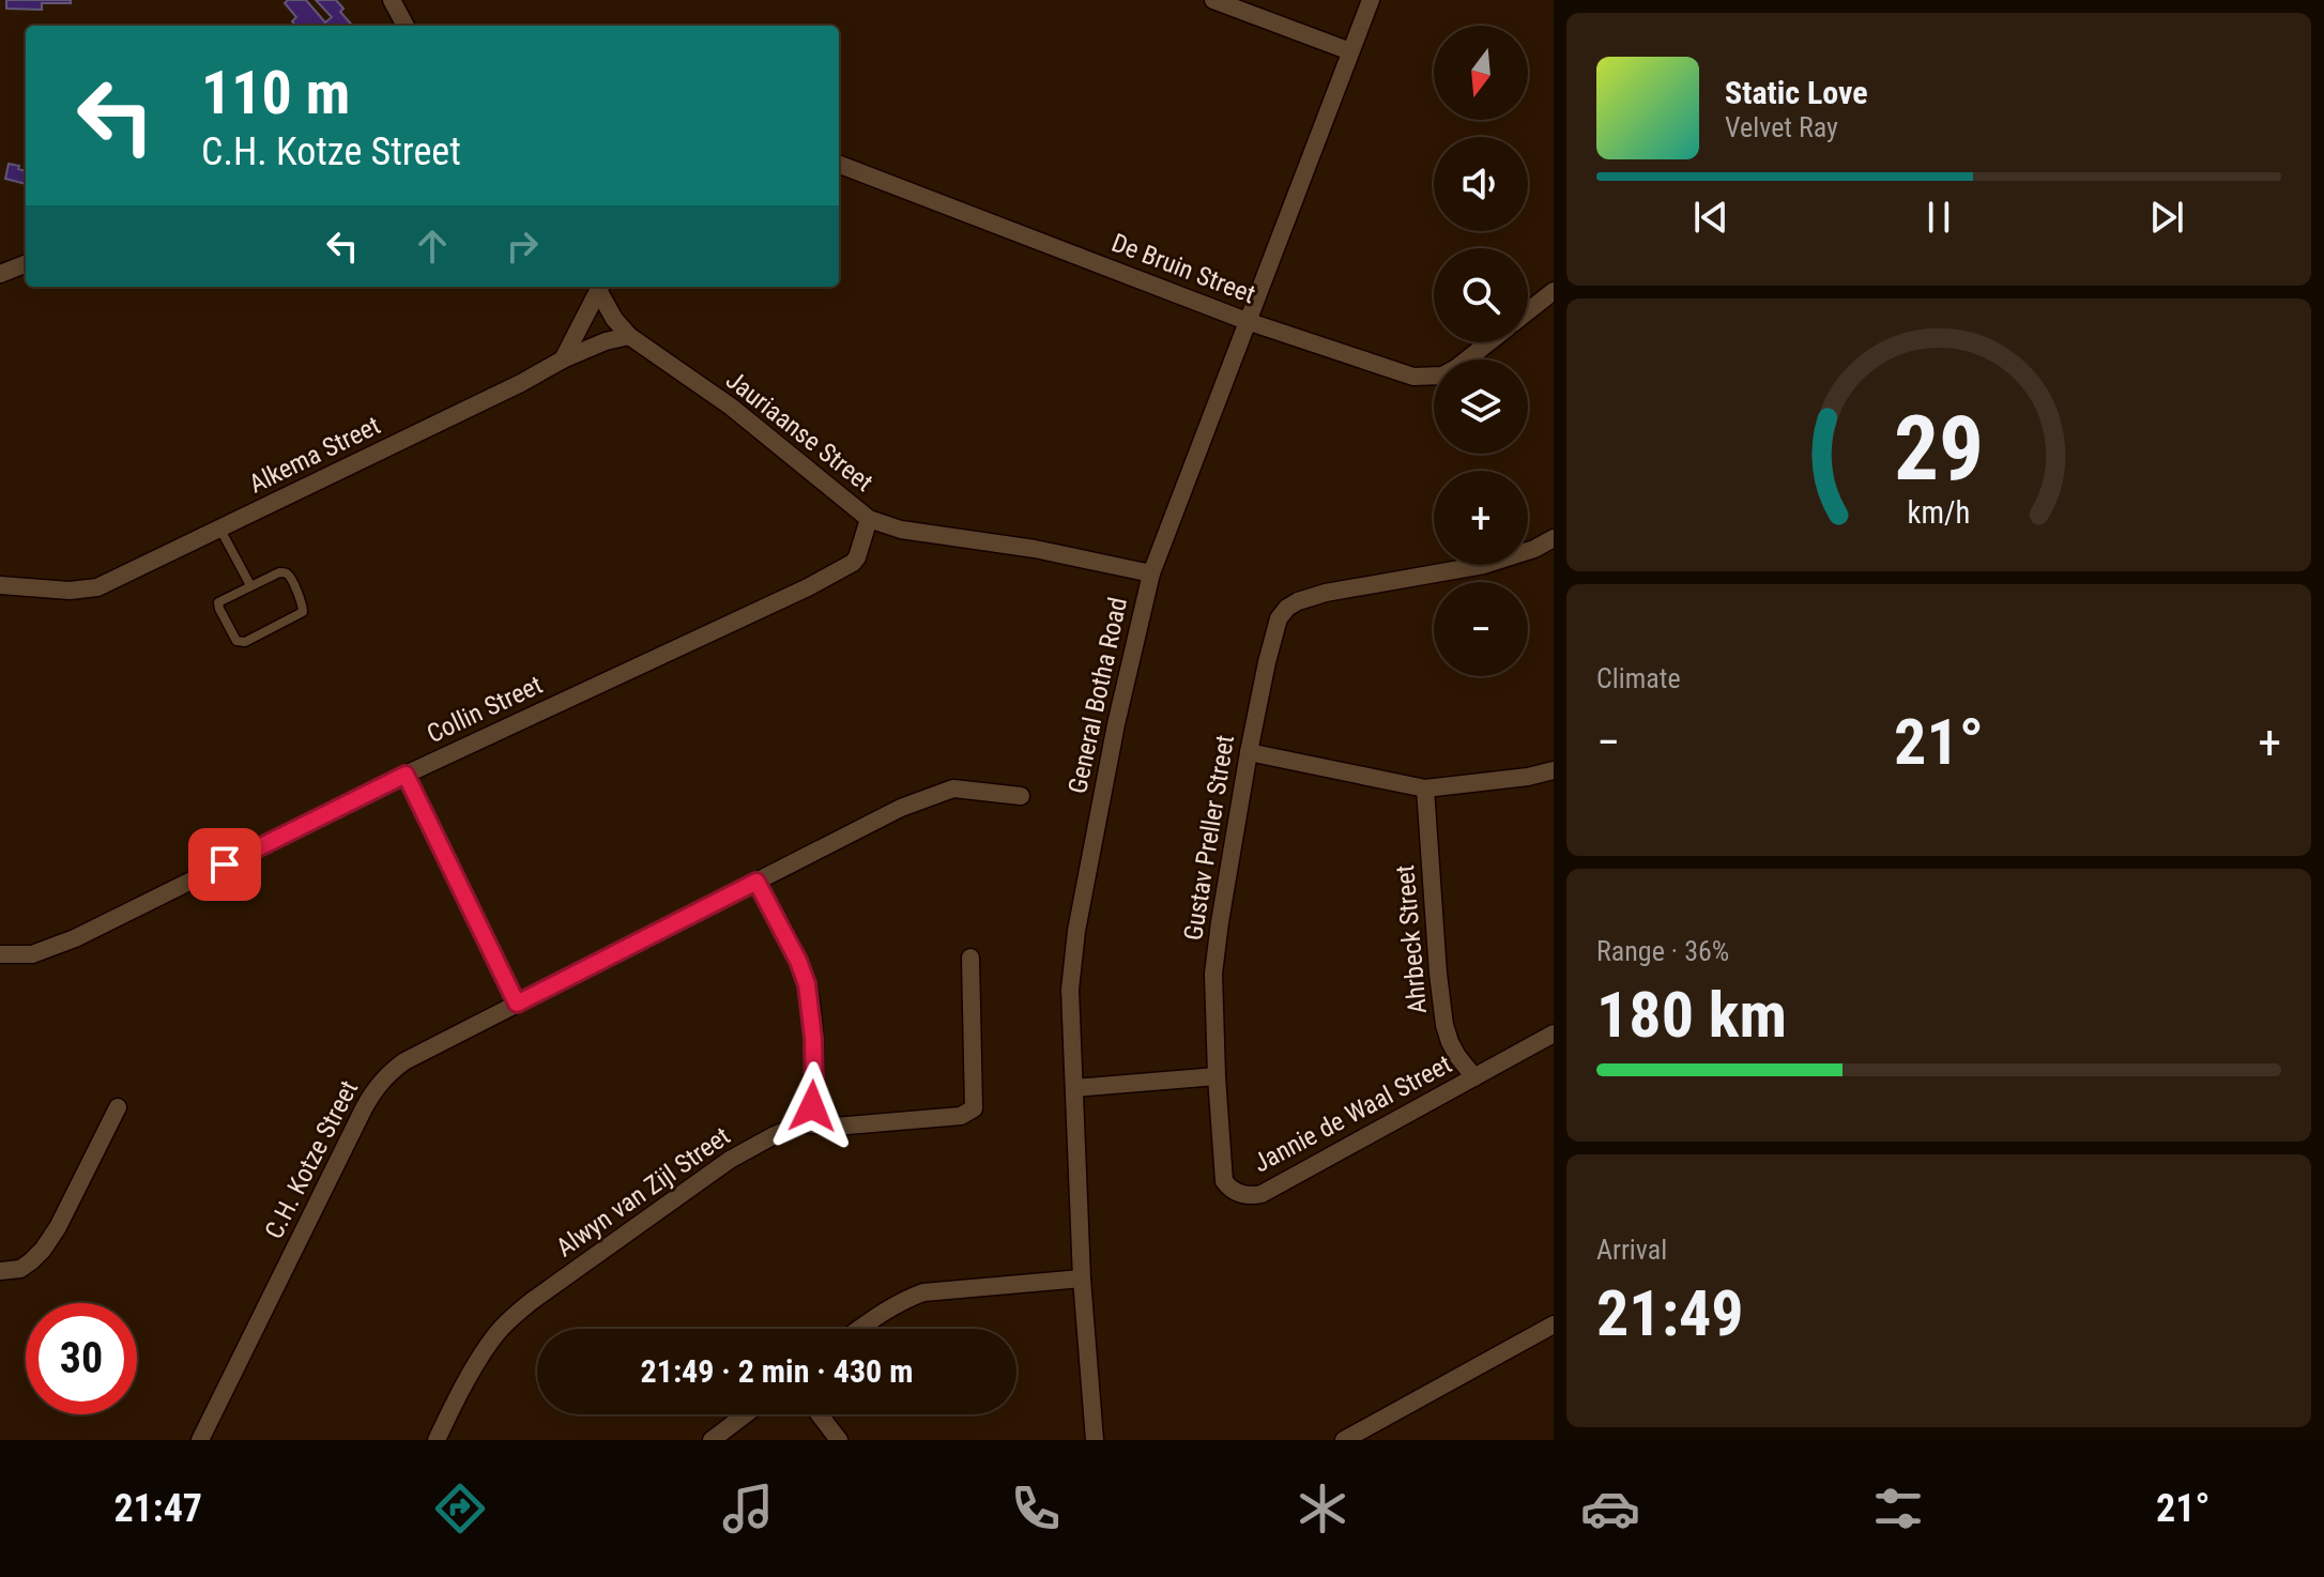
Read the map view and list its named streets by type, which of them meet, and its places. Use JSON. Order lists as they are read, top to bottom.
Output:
{
  "streets": {
    "street": [
      "De Bruin Street",
      "Jauriaanse Street",
      "Alkema Street",
      "General Botha Road",
      "Collin Street",
      "Gustav Preller Street",
      "Ahrbeck Street",
      "Jannie de Waal Street",
      "C.H. Kotze Street",
      "Alwyn van Zijl Street"
    ]
  },
  "crossings": [
    ["De Bruin Street", "General Botha Road"],
    ["Jauriaanse Street", "General Botha Road"],
    ["Jauriaanse Street", "Collin Street"],
    ["Gustav Preller Street", "Jannie de Waal Street"],
    ["Ahrbeck Street", "Jannie de Waal Street"]
  ],
  "north": "bottom",
  "page": {
    "map_buttons": ["+", "−"],
    "turn": ["110 m", "C.H. Kotze Street"],
    "song": ["Static Love", "Velvet Ray"],
    "tile": [
      "Climate",
      ["Range · 36%", "180 km"],
      ["Arrival", "21:49"]
    ],
    "heat": ["−", "21°", "+"],
    "limit": "30",
    "trip": "21:49 · 2 min · 430 m",
    "tabs": ["21:47", "21°"],
    "gauge": ["29", "km/h"]
  }
}
